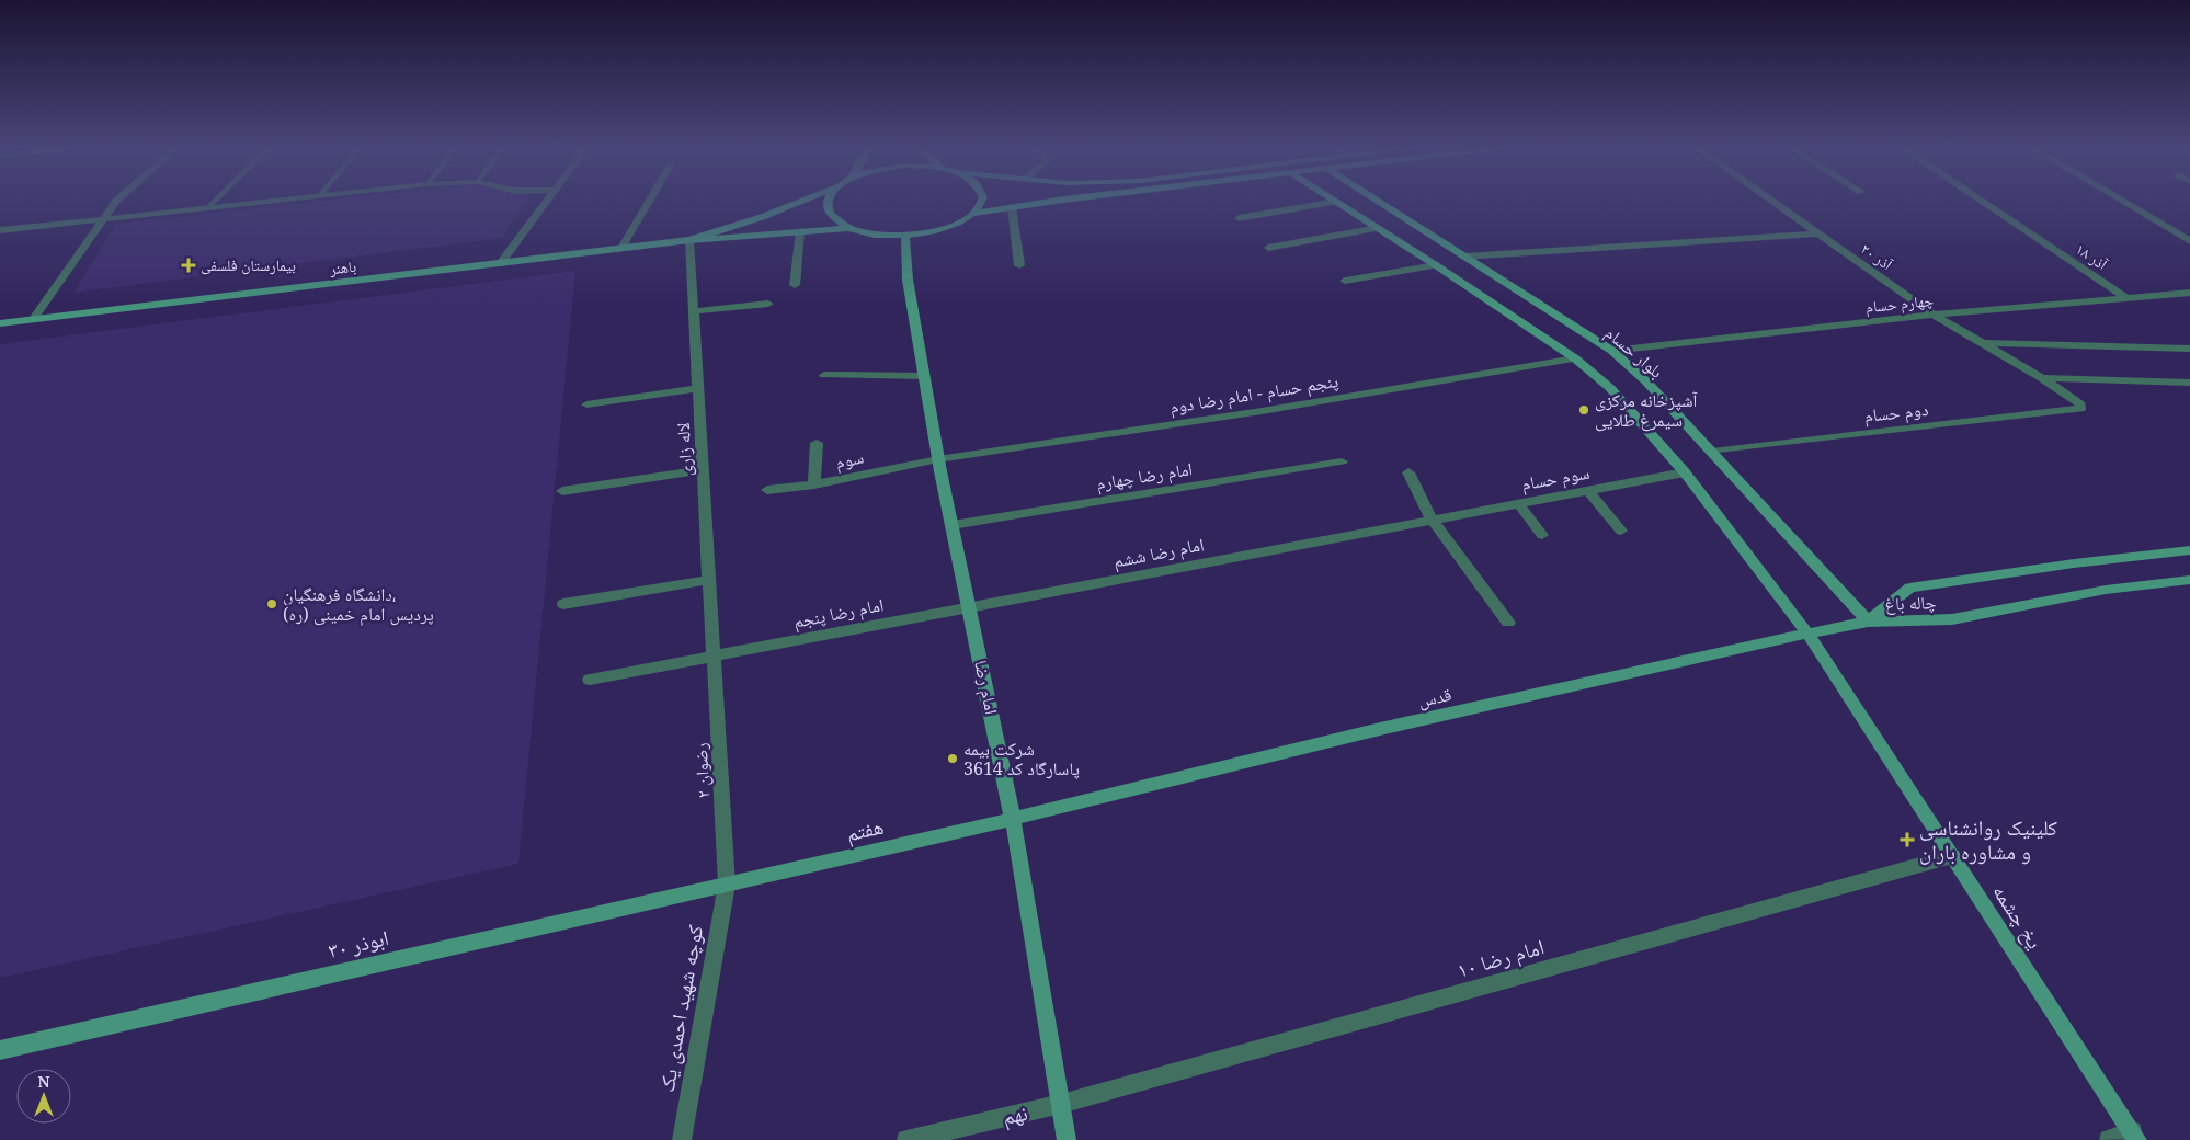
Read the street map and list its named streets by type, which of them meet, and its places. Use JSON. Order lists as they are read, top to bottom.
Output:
{
  "streets": {
    "main road": [
      "باهنر",
      "بلوار حسام",
      "چاله باغ",
      "امام رضا",
      "قدس",
      "هفتم",
      "یخ چشمه",
      "ابوذر ۳۰"
    ],
    "street": [
      "۲۰ آذر",
      "۱۸ آذر",
      "چهارم حسام",
      "پنجم حسام - امام رضا دوم",
      "دوم حسام",
      "لاله زاری",
      "سوم",
      "امام رضا چهارم",
      "سوم حسام",
      "امام رضا ششم",
      "امام رضا پنجم",
      "۲ رضوان",
      "امام رضا ۱۰",
      "کوچه شهید احمدی یک",
      "نهم"
    ]
  },
  "crossings": [
    ["۲۰ آذر", "چهارم حسام"],
    ["۲۰ آذر", "دوم حسام"],
    ["۱۸ آذر", "چهارم حسام"],
    ["باهنر", "لاله زاری"],
    ["چهارم حسام", "بلوار حسام"],
    ["بلوار حسام", "پنجم حسام - امام رضا دوم"],
    ["بلوار حسام", "دوم حسام"],
    ["بلوار حسام", "سوم حسام"],
    ["بلوار حسام", "چاله باغ"],
    ["بلوار حسام", "قدس"],
    ["بلوار حسام", "یخ چشمه"],
    ["پنجم حسام - امام رضا دوم", "سوم"],
    ["پنجم حسام - امام رضا دوم", "امام رضا"],
    ["لاله زاری", "امام رضا پنجم"],
    ["لاله زاری", "۲ رضوان"],
    ["سوم", "امام رضا"],
    ["امام رضا چهارم", "امام رضا"],
    ["سوم حسام", "امام رضا ششم"],
    ["امام رضا ششم", "امام رضا پنجم"],
    ["امام رضا ششم", "امام رضا"],
    ["چاله باغ", "قدس"],
    ["امام رضا پنجم", "امام رضا"],
    ["امام رضا پنجم", "۲ رضوان"],
    ["امام رضا", "قدس"],
    ["امام رضا", "هفتم"],
    ["امام رضا", "امام رضا ۱۰"],
    ["امام رضا", "نهم"],
    ["قدس", "هفتم"],
    ["قدس", "یخ چشمه"],
    ["۲ رضوان", "هفتم"],
    ["۲ رضوان", "ابوذر ۳۰"],
    ["۲ رضوان", "کوچه شهید احمدی یک"],
    ["هفتم", "ابوذر ۳۰"],
    ["هفتم", "کوچه شهید احمدی یک"],
    ["یخ چشمه", "امام رضا ۱۰"],
    ["ابوذر ۳۰", "کوچه شهید احمدی یک"],
    ["امام رضا ۱۰", "نهم"]
  ],
  "places": {
    "health": ["بیمارستان فلسفی", "کلینیک روانشناسی و مشاوره باران"],
    "other": ["آشپزخانه مرکزی سیمرغ طلایی", "دانشگاه فرهنگیان، پردیس امام خمینی (ره)", "شرکت بیمه پاسارگاد کد 3614"]
  },
  "north": "top"
}
